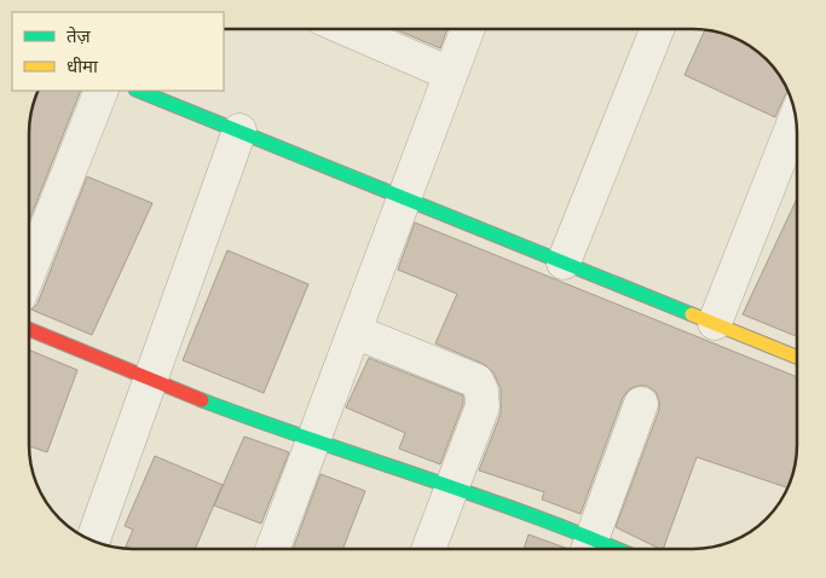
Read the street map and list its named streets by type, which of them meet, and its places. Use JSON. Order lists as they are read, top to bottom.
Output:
{
  "legend": ["तेज़", "धीमा"]
}
